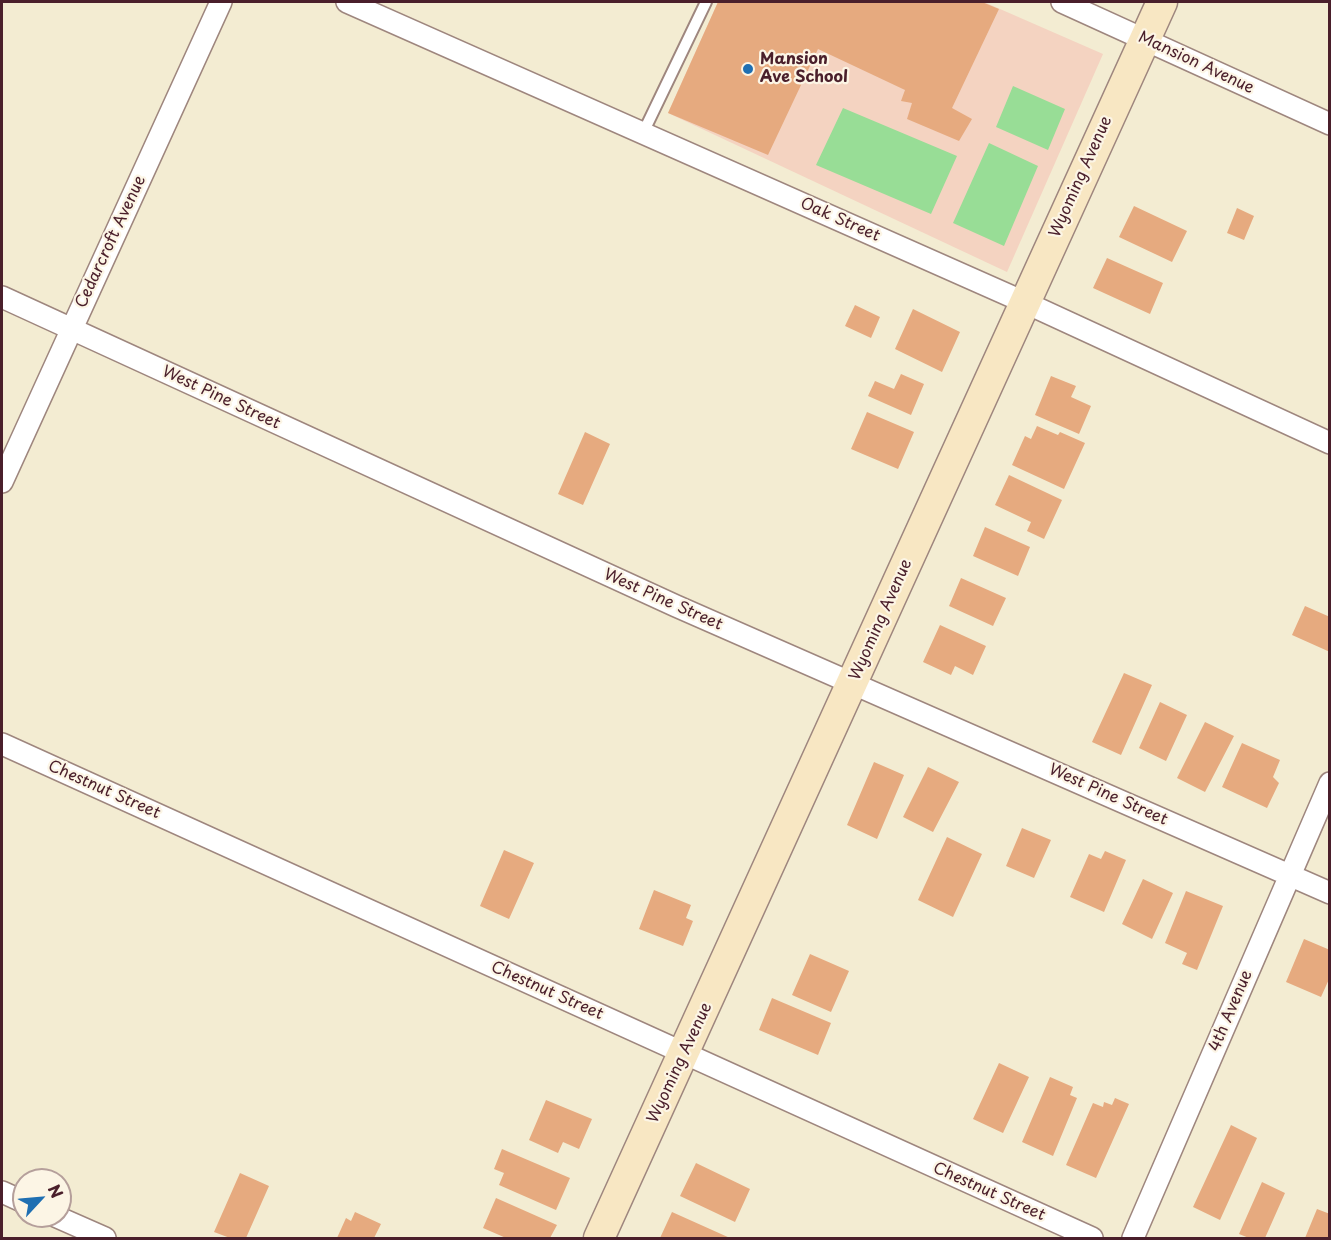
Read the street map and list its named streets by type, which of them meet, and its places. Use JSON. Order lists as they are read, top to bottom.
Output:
{
  "streets": {
    "street": [
      "Mansion Avenue",
      "Wyoming Avenue",
      "Oak Street",
      "Cedarcroft Avenue",
      "West Pine Street",
      "Chestnut Street",
      "4th Avenue"
    ]
  },
  "crossings": [
    ["Mansion Avenue", "Wyoming Avenue"],
    ["Wyoming Avenue", "Oak Street"],
    ["Wyoming Avenue", "West Pine Street"],
    ["Wyoming Avenue", "Chestnut Street"],
    ["Cedarcroft Avenue", "West Pine Street"],
    ["West Pine Street", "4th Avenue"]
  ],
  "places": ["Mansion Ave School"],
  "north": "top right"
}
